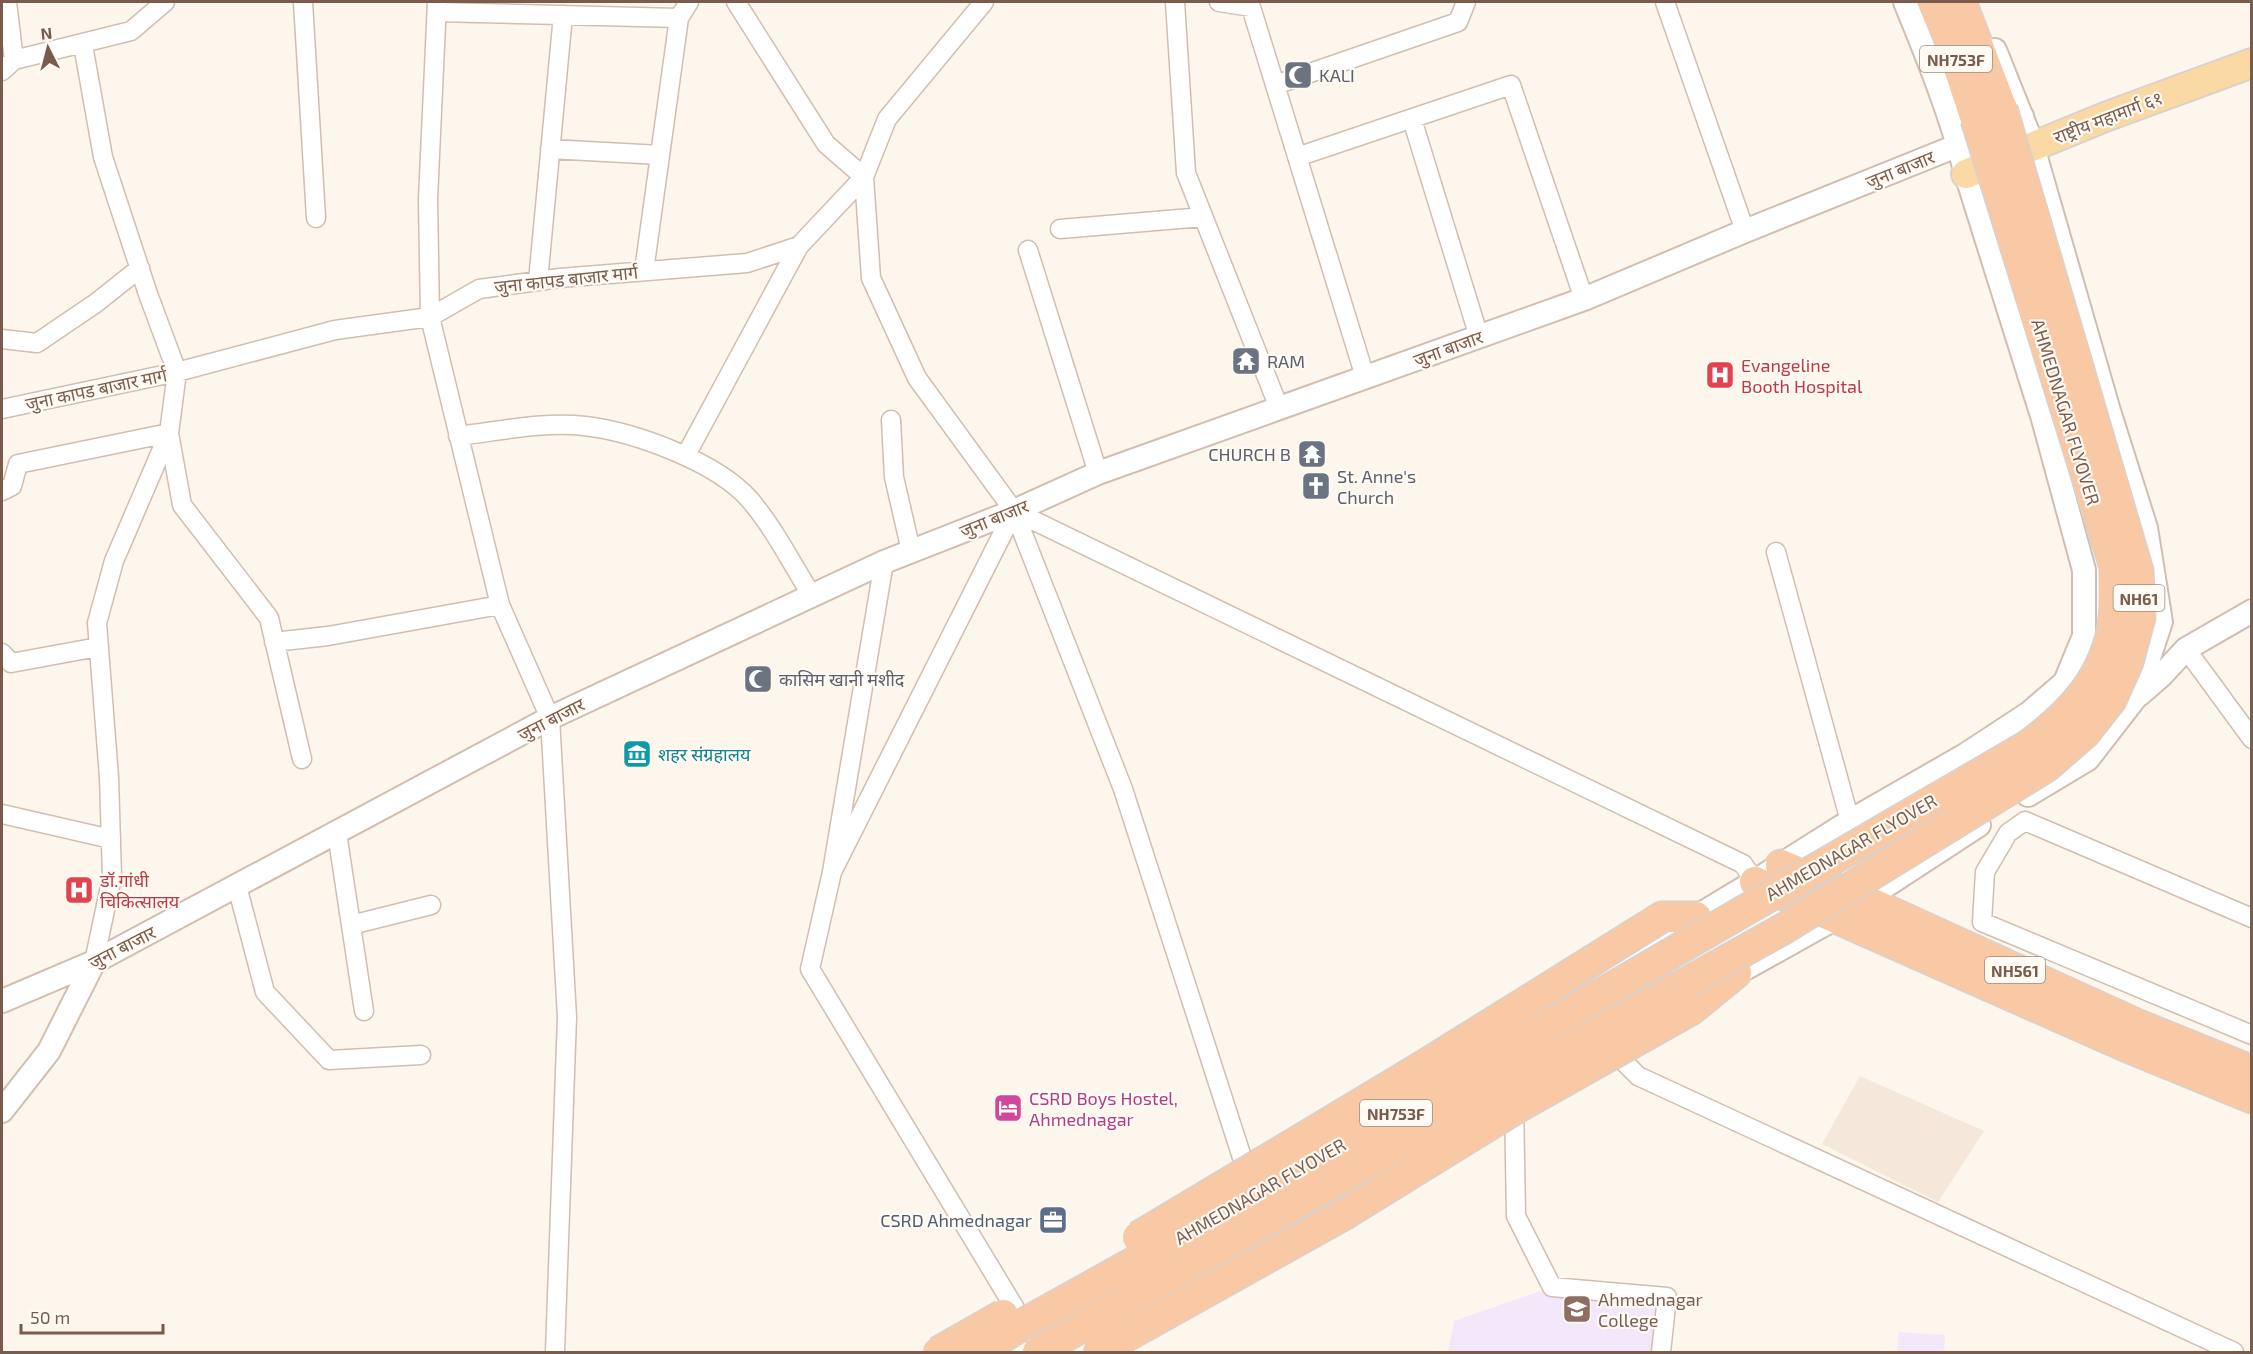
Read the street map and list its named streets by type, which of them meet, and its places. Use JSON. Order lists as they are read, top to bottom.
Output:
{
  "streets": {
    "highway": [
      "NH753F",
      "AHMEDNAGAR FLYOVER",
      "NH61",
      "NH561"
    ],
    "main road": ["राष्ट्रीय महामार्ग ६१"],
    "street": ["जुना बाजार", "जुना कापड बाजार मार्ग"]
  },
  "crossings": [
    ["जुना बाजार", "AHMEDNAGAR FLYOVER"]
  ],
  "places": {
    "mosque": ["KALI", "कासिम खानी मशीद"],
    "temple": ["RAM", "CHURCH B"],
    "hospital": ["Evangeline Booth Hospital", "डॉ.गांधी चिकित्सालय"],
    "church": ["St. Anne's Church"],
    "museum": ["शहर संग्रहालय"],
    "hotel": ["CSRD Boys Hostel, Ahmednagar"],
    "office": ["CSRD Ahmednagar"],
    "school or university": ["Ahmednagar College"]
  },
  "scale_bar": "50 m",
  "north": "top"
}
